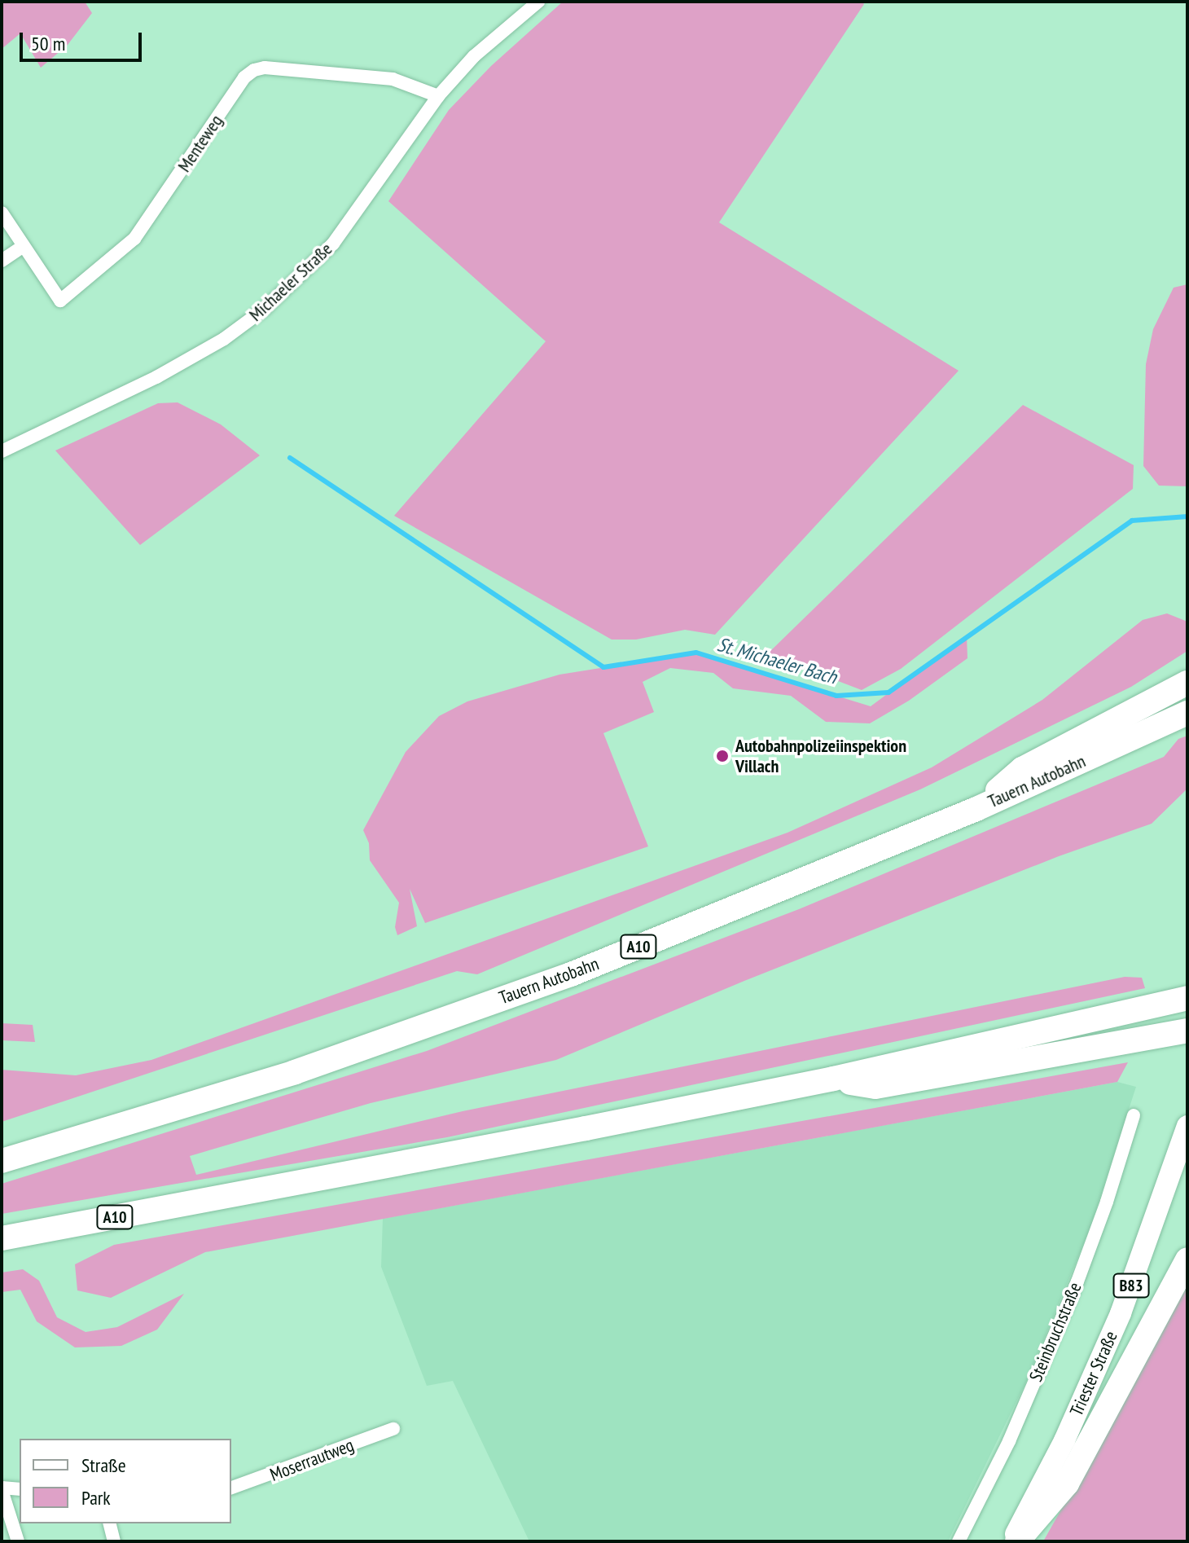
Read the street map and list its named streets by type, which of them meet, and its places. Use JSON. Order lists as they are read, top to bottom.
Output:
{
  "streets": {
    "highway": ["Tauern Autobahn", "A10"],
    "main road": ["B83", "Triester Straße"],
    "street": [
      "Menteweg",
      "Michaeler Straße",
      "Steinbruchstraße",
      "Moserrautweg"
    ]
  },
  "crossings": [
    ["Menteweg", "Michaeler Straße"]
  ],
  "water": ["St. Michaeler Bach"],
  "places": ["Autobahnpolizeiinspektion Villach"],
  "legend": ["Straße", "Park"],
  "scale_bar": "50 m"
}
